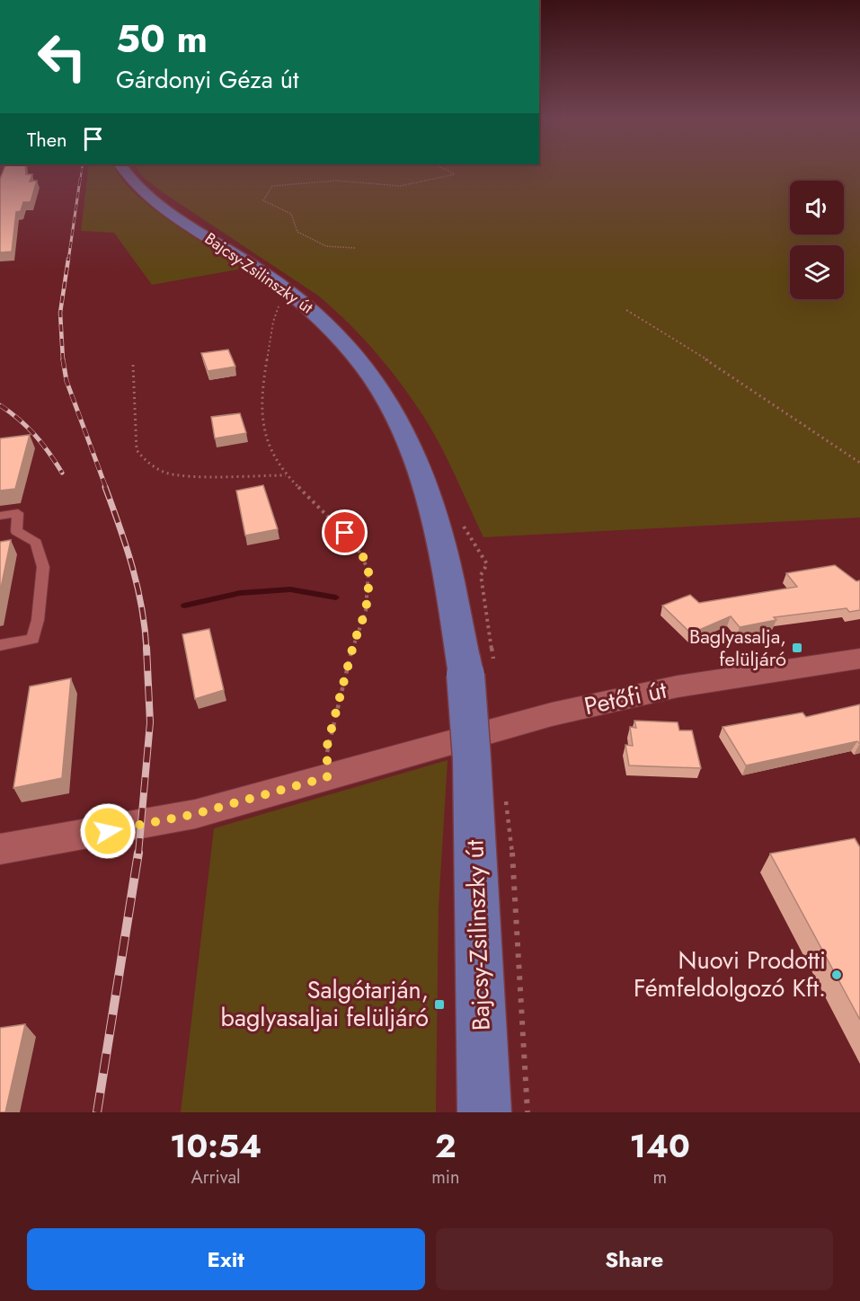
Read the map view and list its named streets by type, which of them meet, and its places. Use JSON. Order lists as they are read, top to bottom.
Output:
{
  "streets": {
    "main road": ["Bajcsy-Zsilinszky út"],
    "street": ["Petőfi út"]
  },
  "crossings": [
    ["Bajcsy-Zsilinszky út", "Petőfi út"]
  ],
  "places": {
    "transit": ["Baglyasalja, felüljáró", "Salgótarján, baglyasaljai felüljáró"],
    "other": ["Nuovi Prodotti Fémfeldolgozó Kft."]
  },
  "page": {
    "turn": ["50 m", "Gárdonyi Géza út"],
    "then": "Then",
    "eta": [
      "10:54",
      "Arrival",
      "2",
      "min",
      "140",
      "m"
    ],
    "buttons": ["Exit", "Share"]
  }
}
